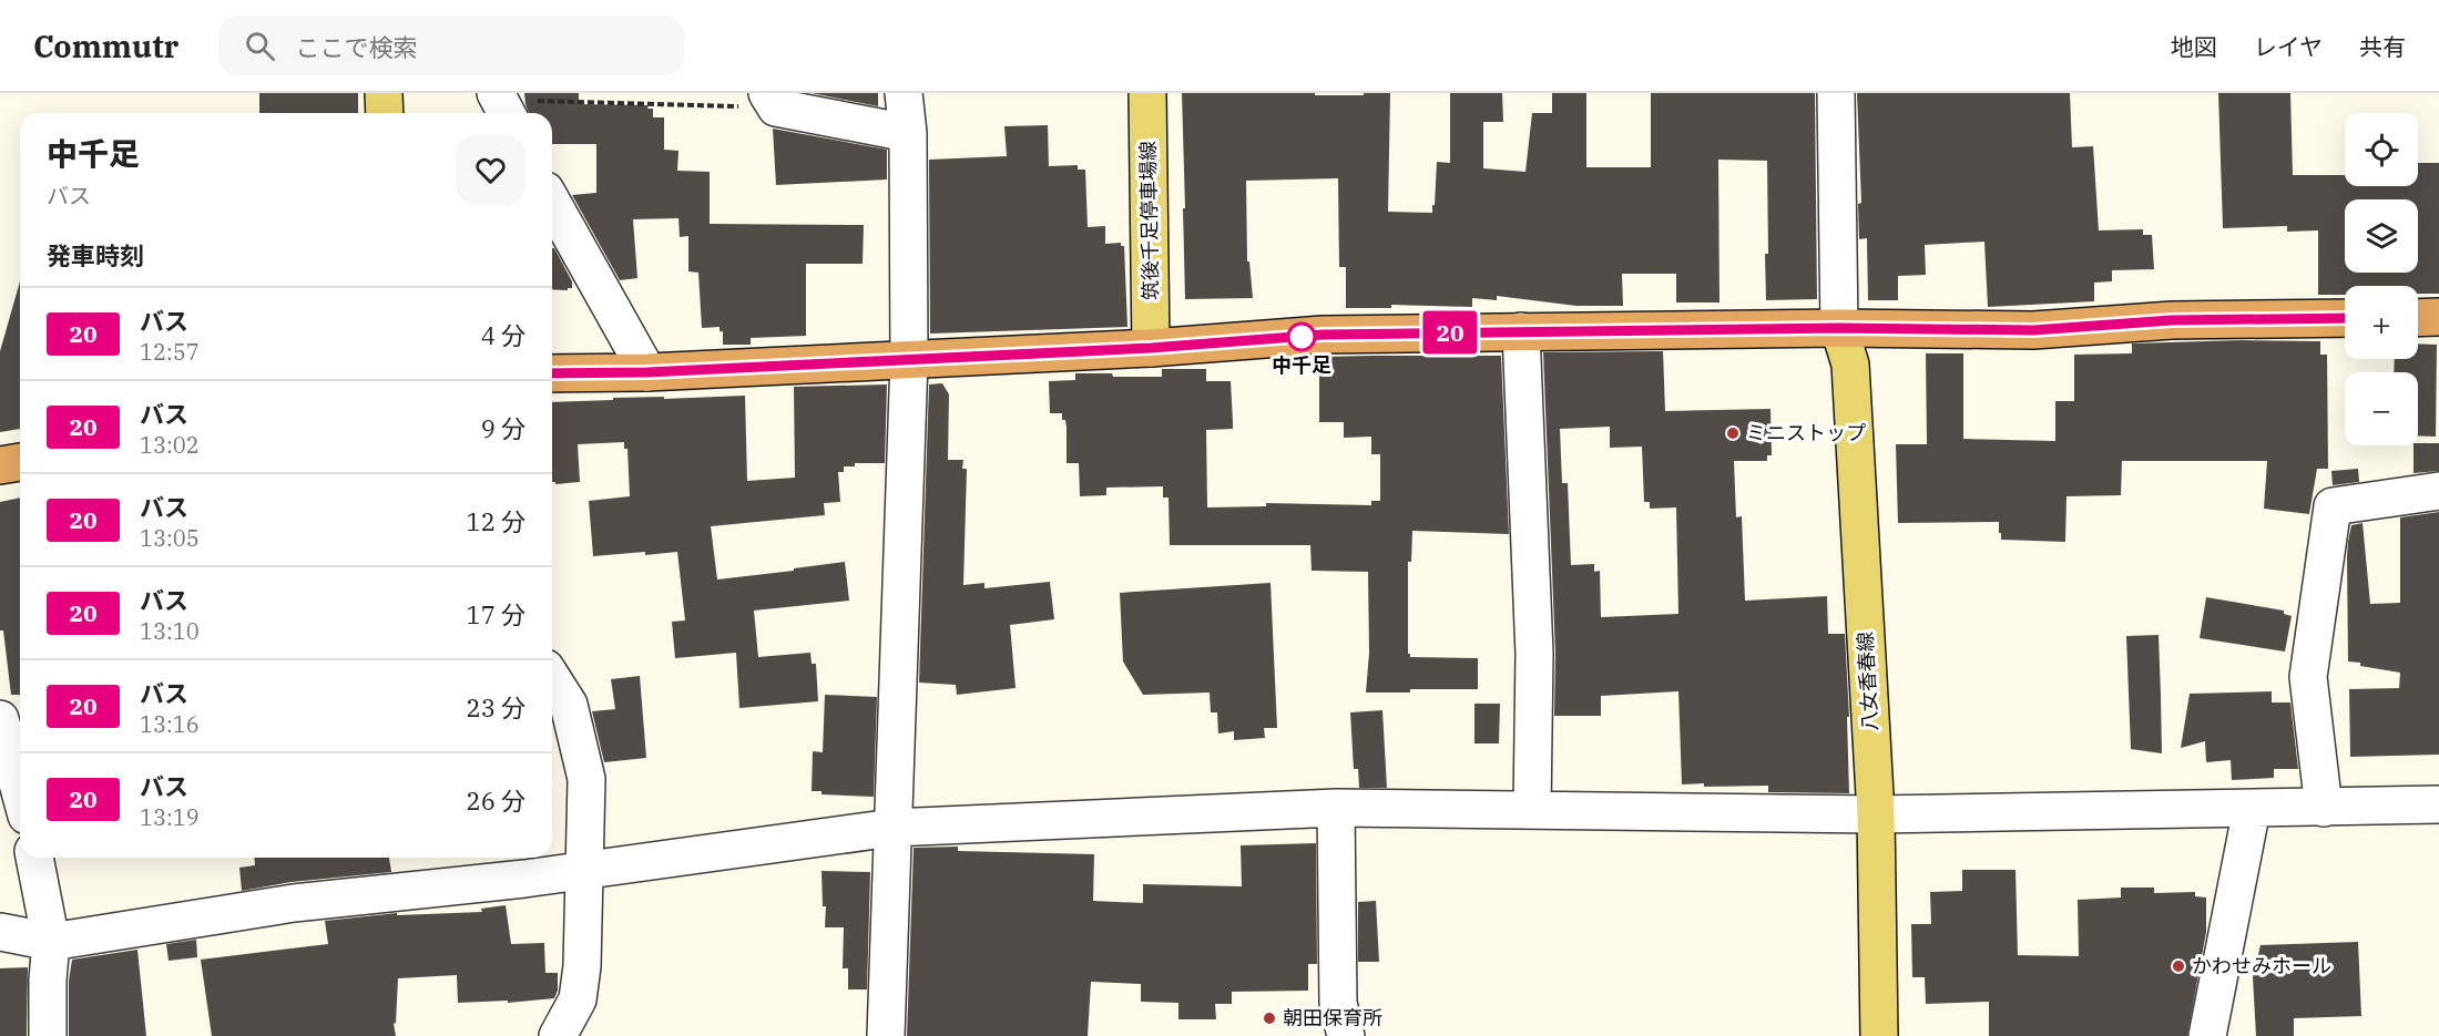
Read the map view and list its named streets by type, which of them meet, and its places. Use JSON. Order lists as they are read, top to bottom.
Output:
{
  "streets": {
    "main road": ["筑後千足停車場線", "八女香春線"]
  },
  "places": [
    "中千足",
    "ミニストップ",
    "かわせみホール",
    "朝田保育所"
  ],
  "lines": ["bus line 20"],
  "page": {
    "header": "Commutr",
    "search": "ここで検索",
    "nav": ["地図", "レイヤ", "共有"],
    "on_map": "20",
    "map_buttons": ["+", "−"],
    "heading": [
      ["中千足", "バス"],
      "発車時刻"
    ],
    "list": [
      {
        "mark": "20",
        "name": "バス",
        "note": "12:57",
        "value": "4 分"
      },
      {
        "mark": "20",
        "name": "バス",
        "note": "13:02",
        "value": "9 分"
      },
      {
        "mark": "20",
        "name": "バス",
        "note": "13:05",
        "value": "12 分"
      },
      {
        "mark": "20",
        "name": "バス",
        "note": "13:10",
        "value": "17 分"
      },
      {
        "mark": "20",
        "name": "バス",
        "note": "13:16",
        "value": "23 分"
      },
      {
        "mark": "20",
        "name": "バス",
        "note": "13:19",
        "value": "26 分"
      }
    ]
  }
}
